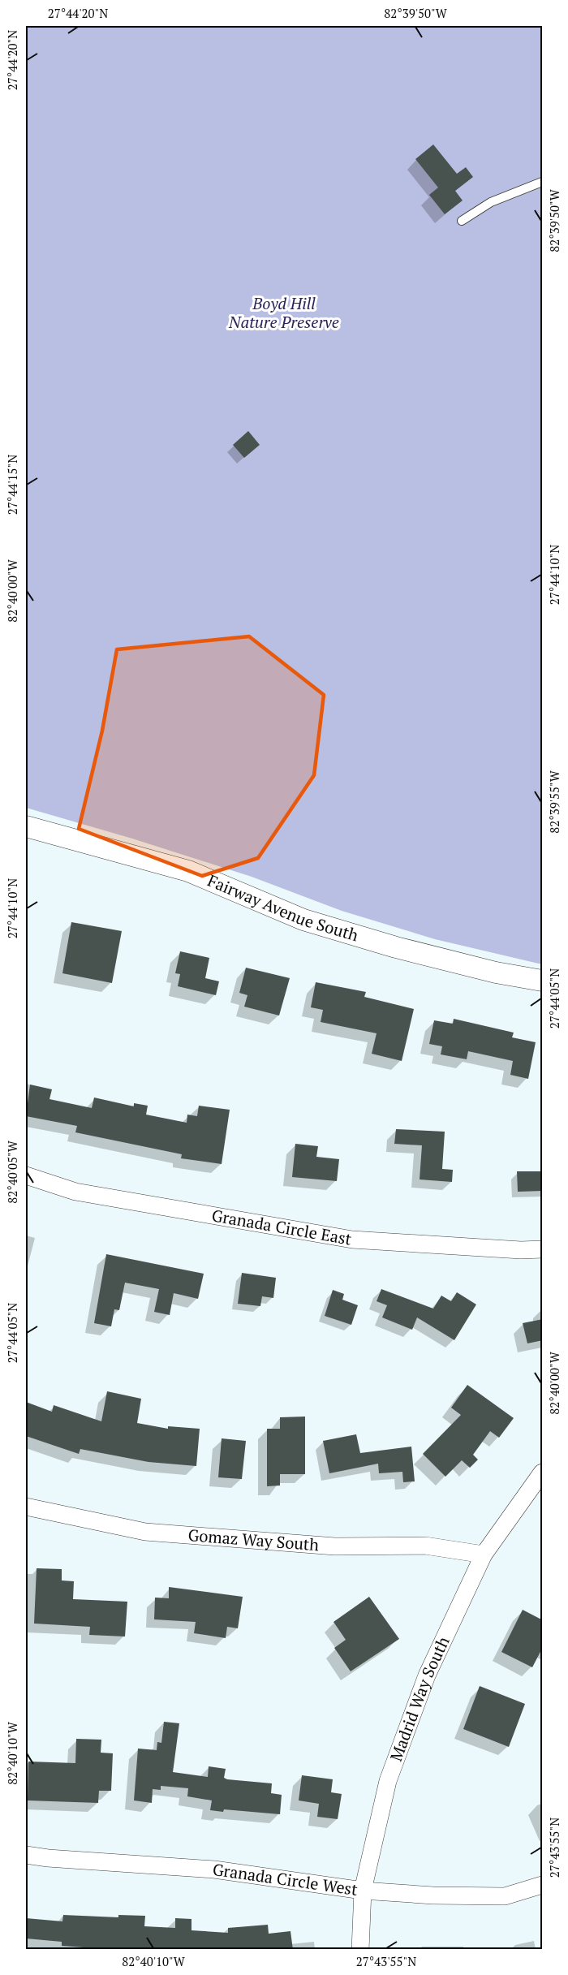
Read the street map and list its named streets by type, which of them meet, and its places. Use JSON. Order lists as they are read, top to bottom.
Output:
{
  "streets": {
    "street": [
      "Fairway Avenue South",
      "Granada Circle East",
      "Gomaz Way South",
      "Madrid Way South",
      "Granada Circle West"
    ]
  },
  "crossings": [
    ["Gomaz Way South", "Madrid Way South"],
    ["Madrid Way South", "Granada Circle West"]
  ],
  "parks": ["Boyd Hill Nature Preserve"],
  "coordinates": [
    "27°44'20\"N",
    "82°39'50\"W",
    "27°44'15\"N",
    "27°44'10\"N",
    "82°40'00\"W",
    "82°39'55\"W",
    "27°44'05\"N",
    "82°40'05\"W",
    "82°40'10\"W",
    "27°43'55\"N"
  ]
}
